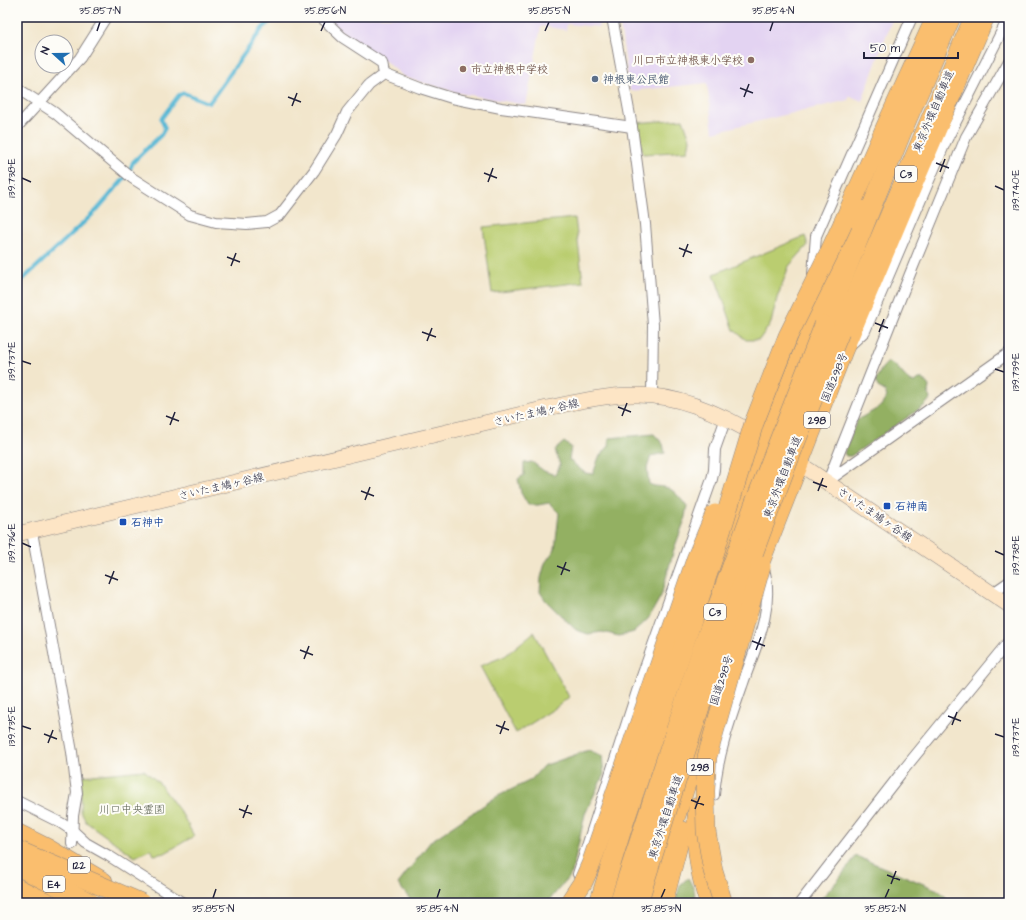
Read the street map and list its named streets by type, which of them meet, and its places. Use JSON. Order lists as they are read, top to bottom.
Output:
{
  "streets": {
    "highway": [
      "東京外環自動車道",
      "C3",
      "国道298号",
      "298",
      "122",
      "E4"
    ],
    "main road": ["さいたま鳩ヶ谷線"]
  },
  "crossings": [
    ["国道298号", "さいたま鳩ヶ谷線"],
    ["国道298号", "298"]
  ],
  "parks": ["川口中央霊園"],
  "places": {
    "other": ["川口市立神根東小学校", "市立神根中学校", "神根東公民館"],
    "transit": ["石神南", "石神中"]
  },
  "scale_bar": "50 m",
  "north": "left",
  "coordinates": [
    "35.857°N",
    "35.856°N",
    "35.855°N",
    "35.854°N",
    "139.738°E",
    "139.740°E",
    "139.737°E",
    "139.739°E",
    "139.736°E",
    "139.735°E",
    "35.853°N",
    "35.852°N"
  ]
}
